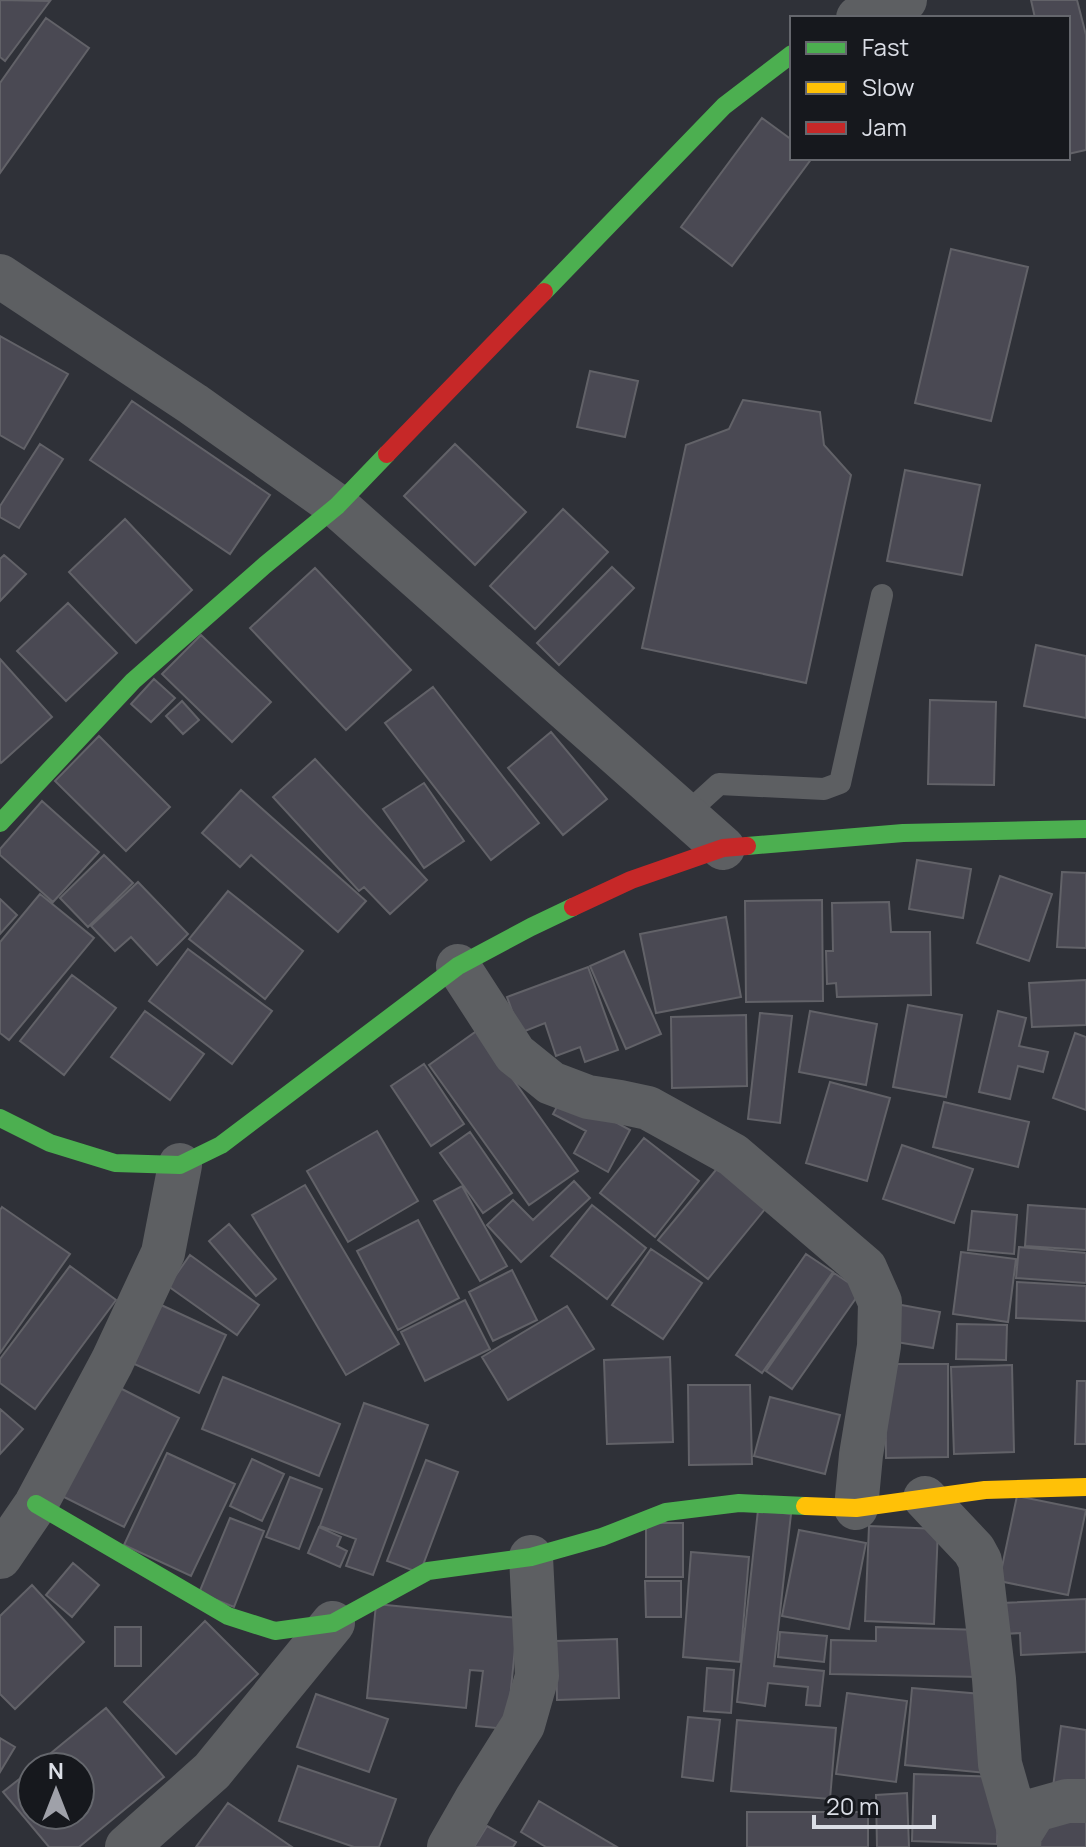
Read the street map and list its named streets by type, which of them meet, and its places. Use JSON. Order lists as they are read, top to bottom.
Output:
{
  "legend": ["Fast", "Slow", "Jam"],
  "scale_bar": "20 m",
  "north": "top"
}
